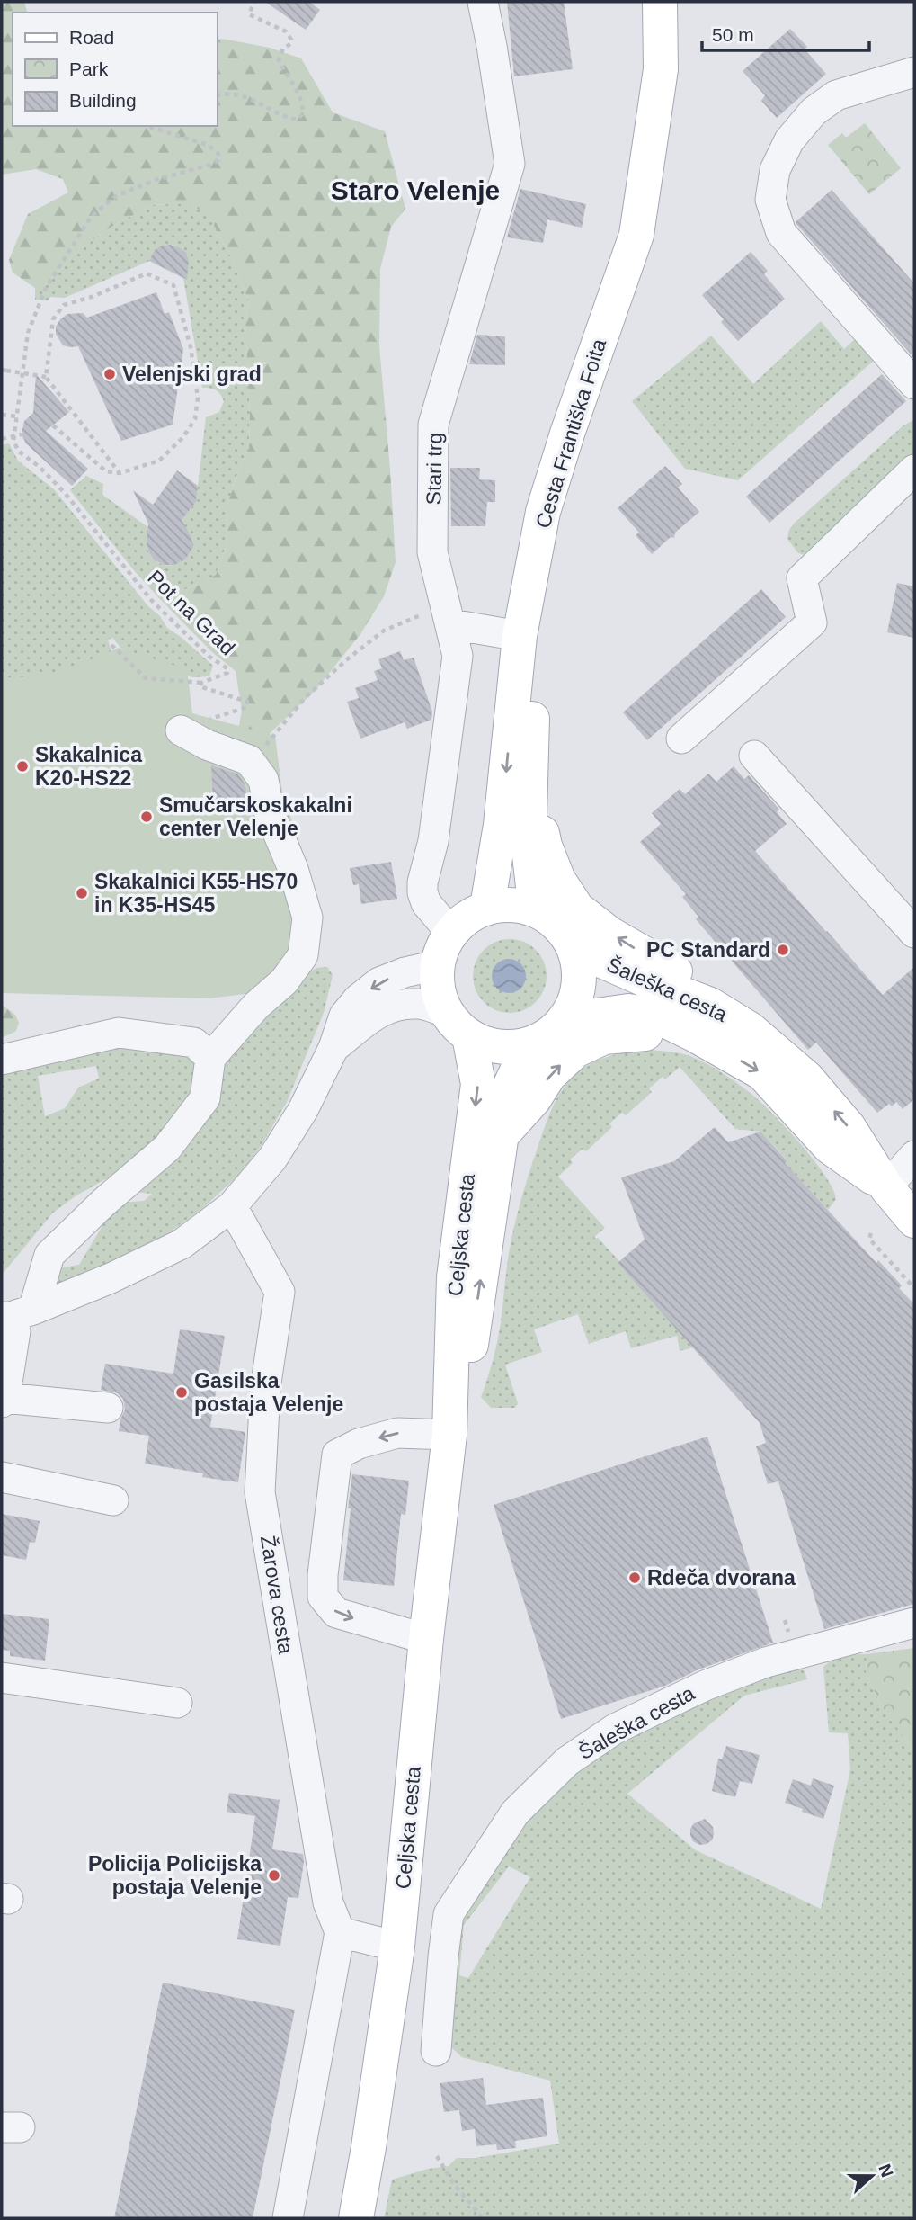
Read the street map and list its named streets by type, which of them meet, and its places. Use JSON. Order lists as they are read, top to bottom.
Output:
{
  "streets": {
    "main road": ["Cesta Františka Foita", "Šaleška cesta", "Celjska cesta"],
    "street": ["Stari trg", "Žarova cesta"],
    "path": ["Pot na Grad"]
  },
  "crossings": [
    ["Cesta Františka Foita", "Stari trg"],
    ["Cesta Františka Foita", "Šaleška cesta"],
    ["Cesta Františka Foita", "Celjska cesta"],
    ["Stari trg", "Šaleška cesta"],
    ["Stari trg", "Celjska cesta"],
    ["Šaleška cesta", "Celjska cesta"]
  ],
  "districts": ["Staro Velenje"],
  "places": [
    "Velenjski grad",
    "Skakalnica K20-HS22",
    "Smučarskoskakalni center Velenje",
    "Skakalnici K55-HS70 in K35-HS45",
    "PC Standard",
    "Gasilska postaja Velenje",
    "Rdeča dvorana",
    "Policija Policijska postaja Velenje"
  ],
  "legend": ["Road", "Park", "Building"],
  "scale_bar": "50 m",
  "north": "right"
}
